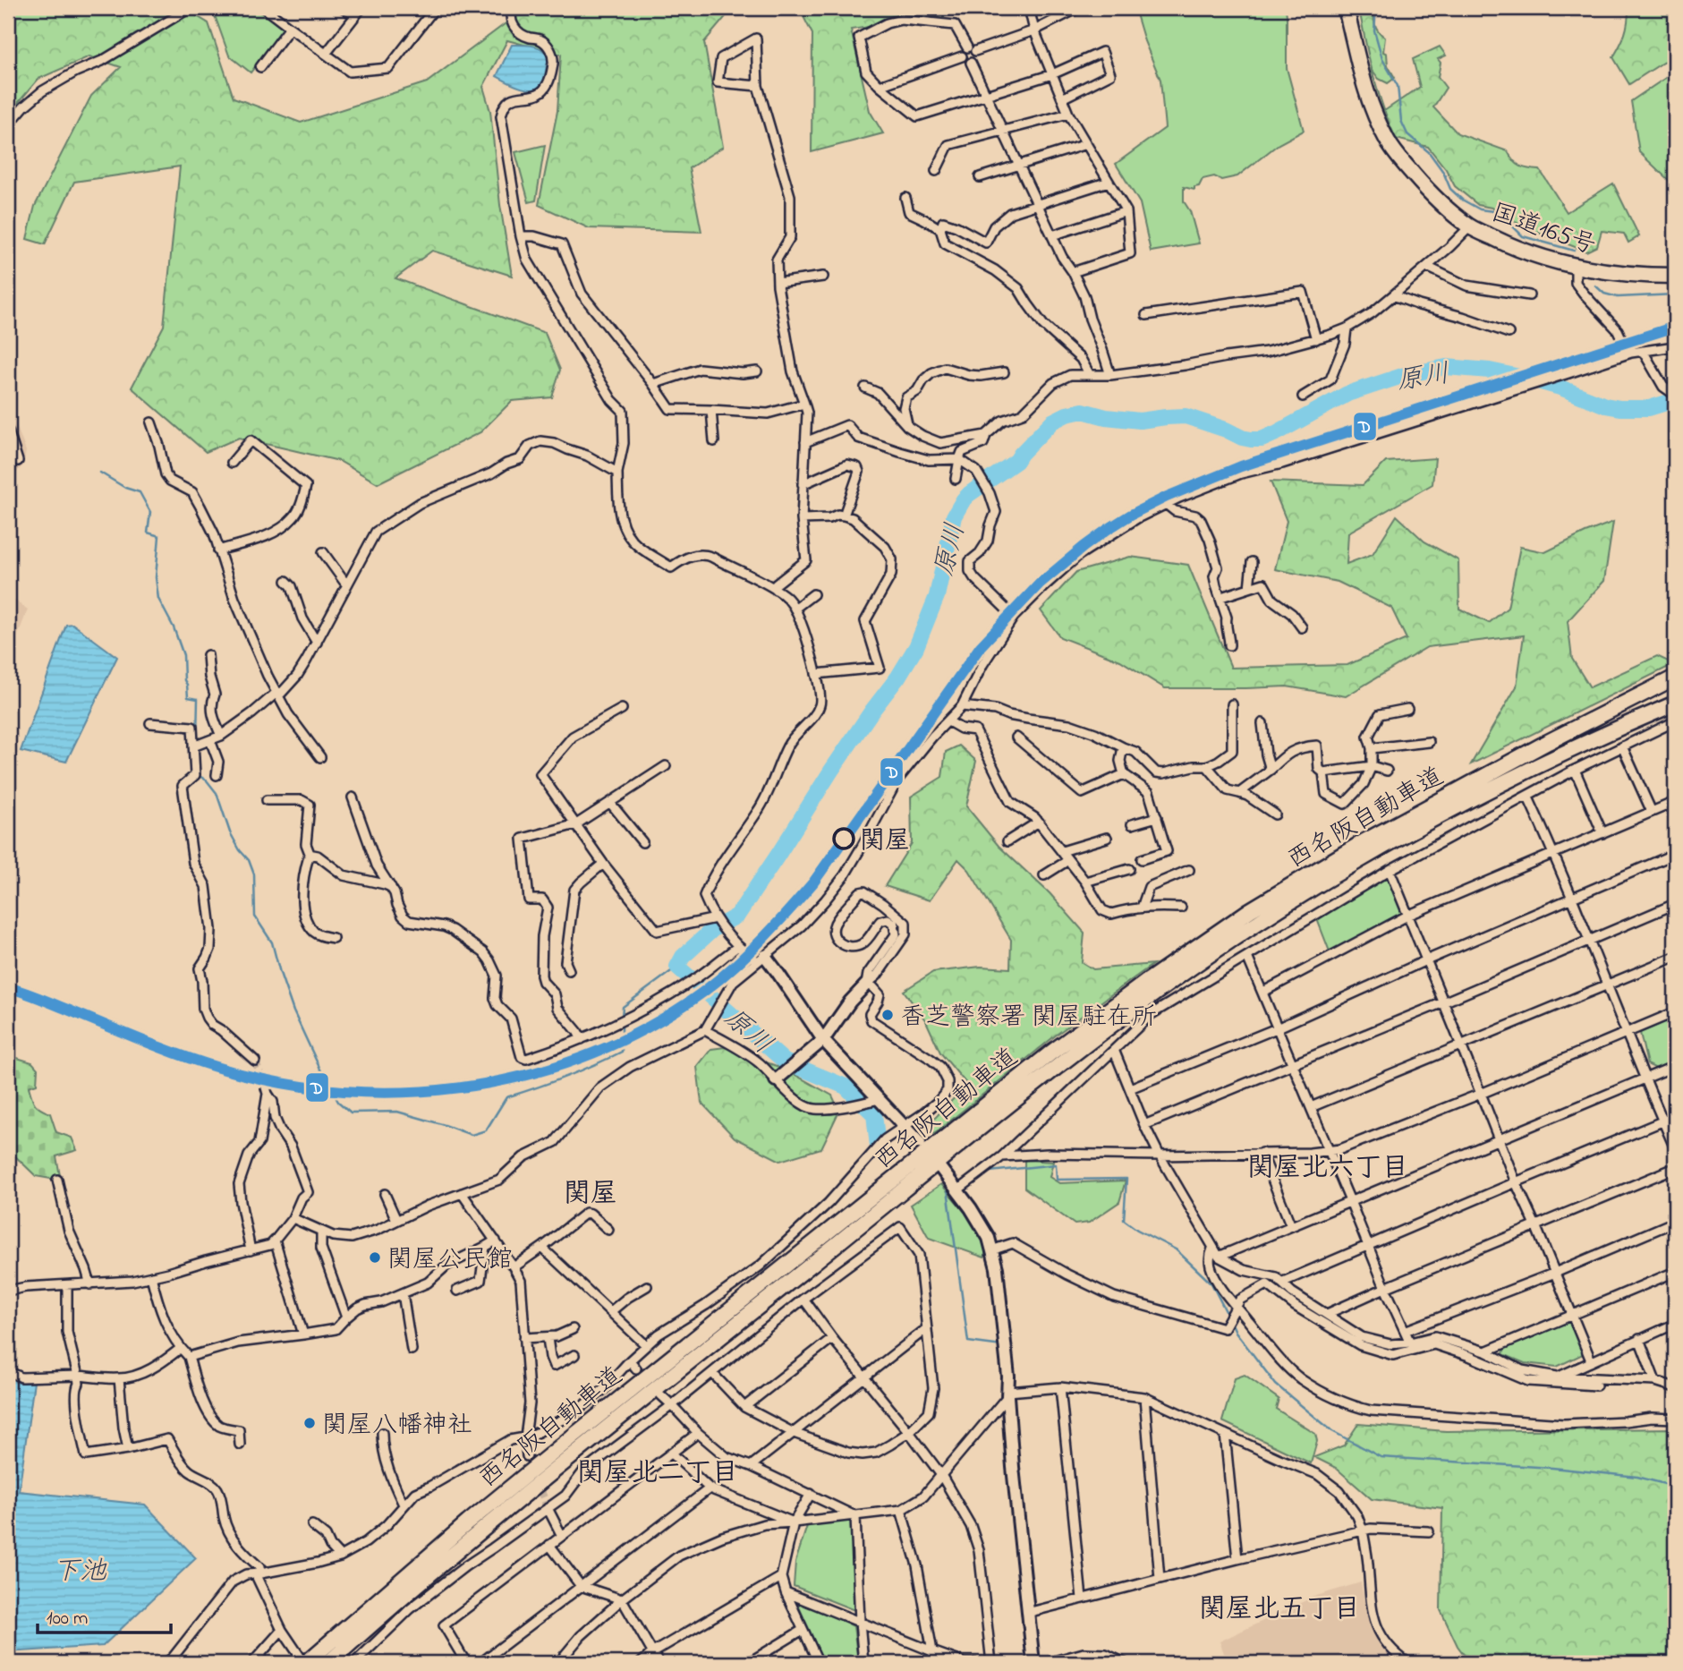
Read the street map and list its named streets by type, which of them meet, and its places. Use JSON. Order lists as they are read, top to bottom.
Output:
{
  "streets": {
    "highway": ["国道165号", "西名阪自動車道"]
  },
  "districts": [
    "関屋北六丁目",
    "関屋",
    "関屋北二丁目",
    "関屋北五丁目"
  ],
  "water": ["原川", "下池"],
  "places": [
    "関屋",
    "香芝警察署 関屋駐在所",
    "関屋公民館",
    "関屋八幡神社"
  ],
  "lines": ["transit line D"],
  "scale_bar": "100 m"
}
